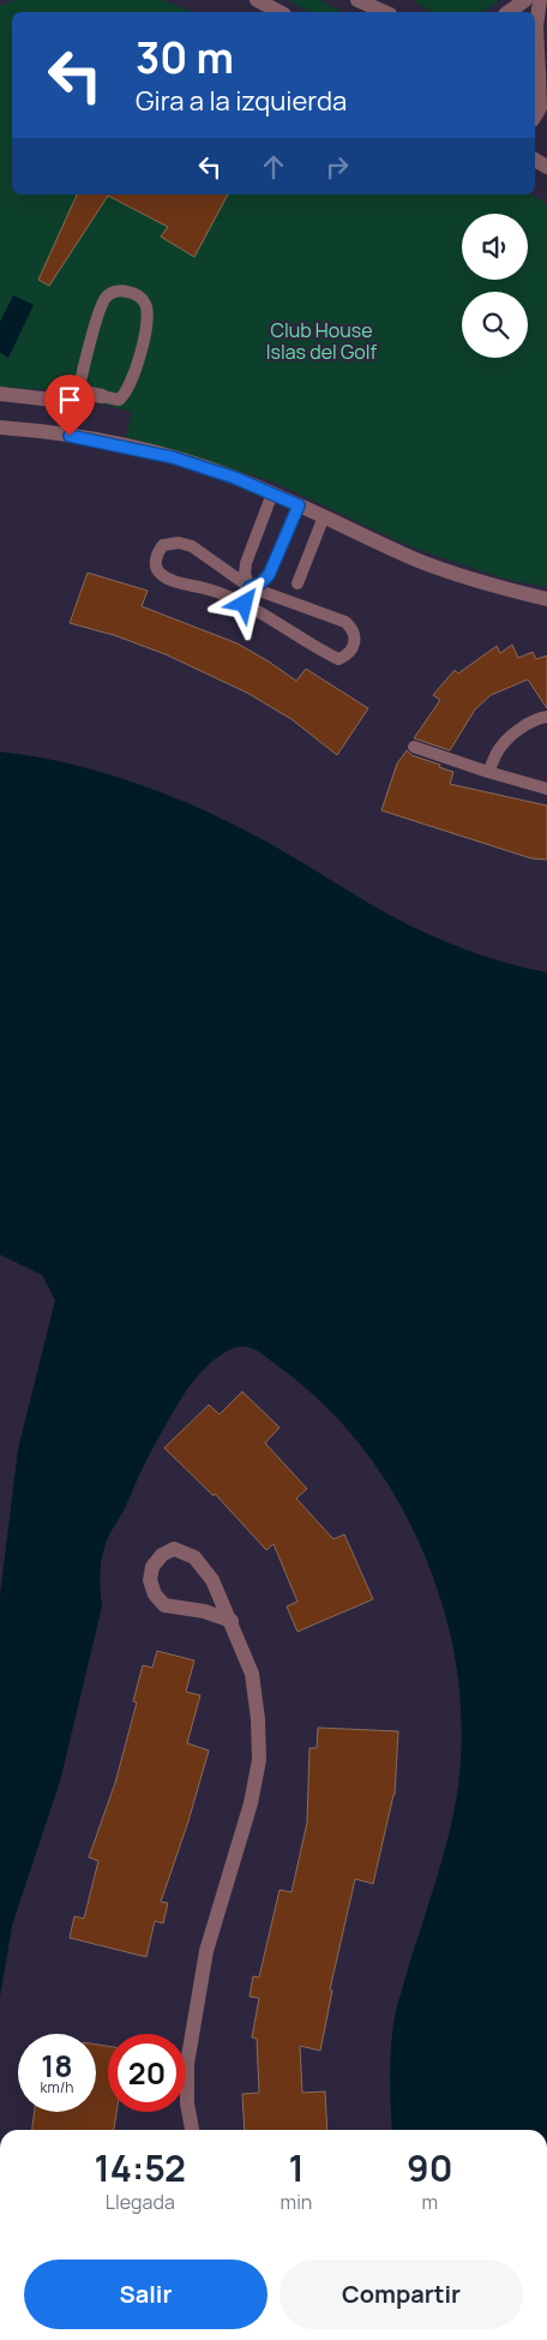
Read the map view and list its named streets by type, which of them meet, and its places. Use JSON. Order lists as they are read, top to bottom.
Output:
{
  "parks": ["Club House Islas del Golf"],
  "page": {
    "turn": ["30 m", "Gira a la izquierda"],
    "speed": "18 km/h",
    "limit": "20",
    "eta": [
      "14:52",
      "Llegada",
      "1",
      "min",
      "90",
      "m"
    ],
    "buttons": ["Salir", "Compartir"]
  }
}
